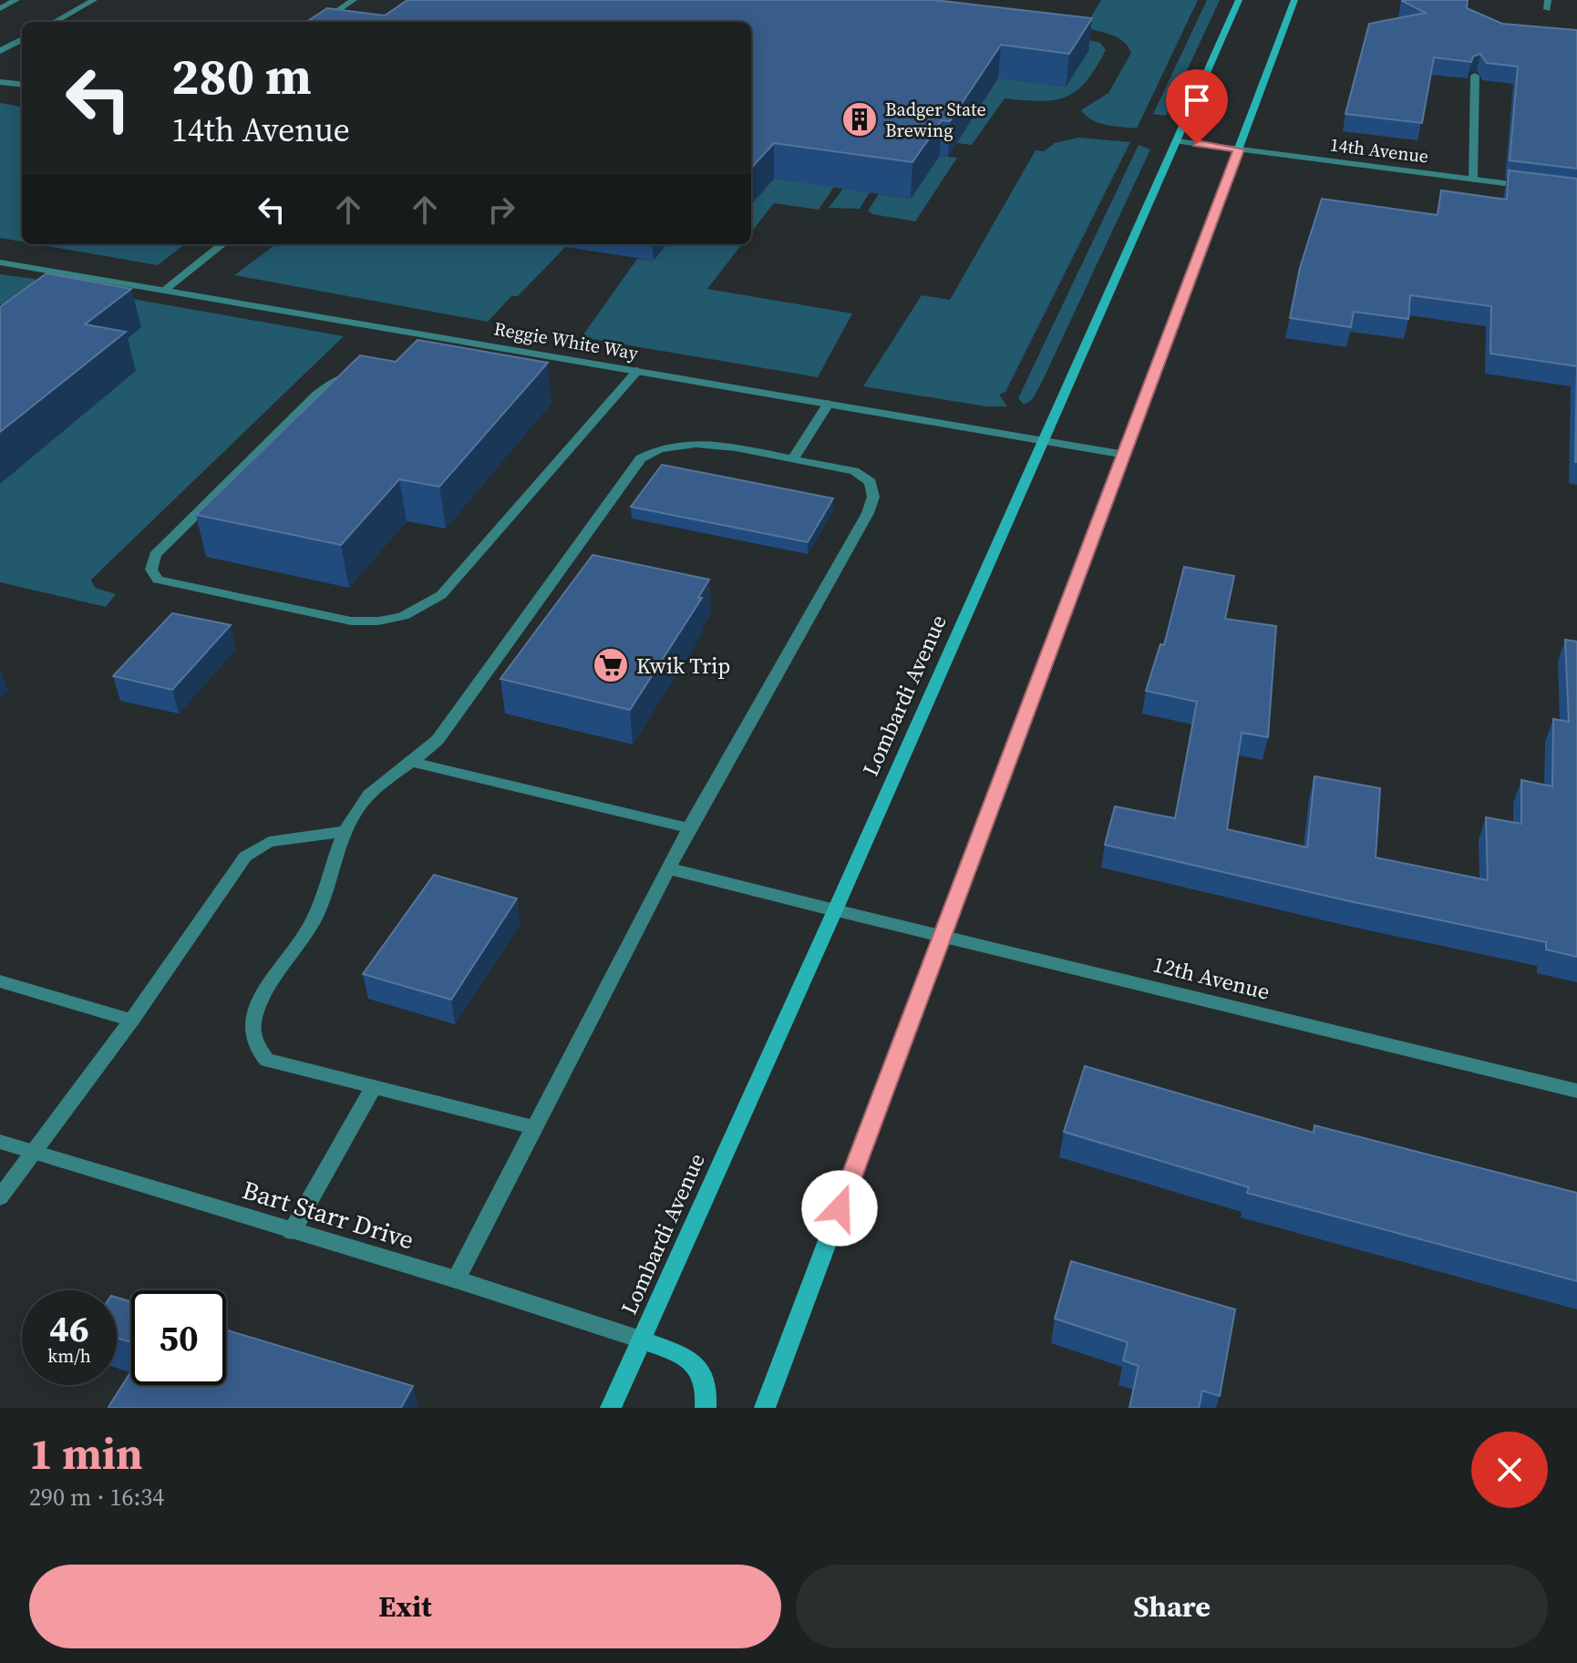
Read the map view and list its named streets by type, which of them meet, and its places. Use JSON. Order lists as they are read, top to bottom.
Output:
{
  "streets": {
    "main road": ["Lombardi Avenue"],
    "street": [
      "14th Avenue",
      "Reggie White Way",
      "12th Avenue",
      "Bart Starr Drive"
    ]
  },
  "crossings": [
    ["14th Avenue", "Lombardi Avenue"],
    ["Reggie White Way", "Lombardi Avenue"],
    ["Lombardi Avenue", "12th Avenue"],
    ["Lombardi Avenue", "Bart Starr Drive"]
  ],
  "places": {
    "building": ["Badger State Brewing"],
    "supermarket": ["Kwik Trip"]
  },
  "page": {
    "turn": ["280 m", "14th Avenue"],
    "speed": "46 km/h",
    "limit": "50",
    "heading": ["1 min", "290 m · 16:34"],
    "buttons": ["Exit", "Share"]
  }
}
